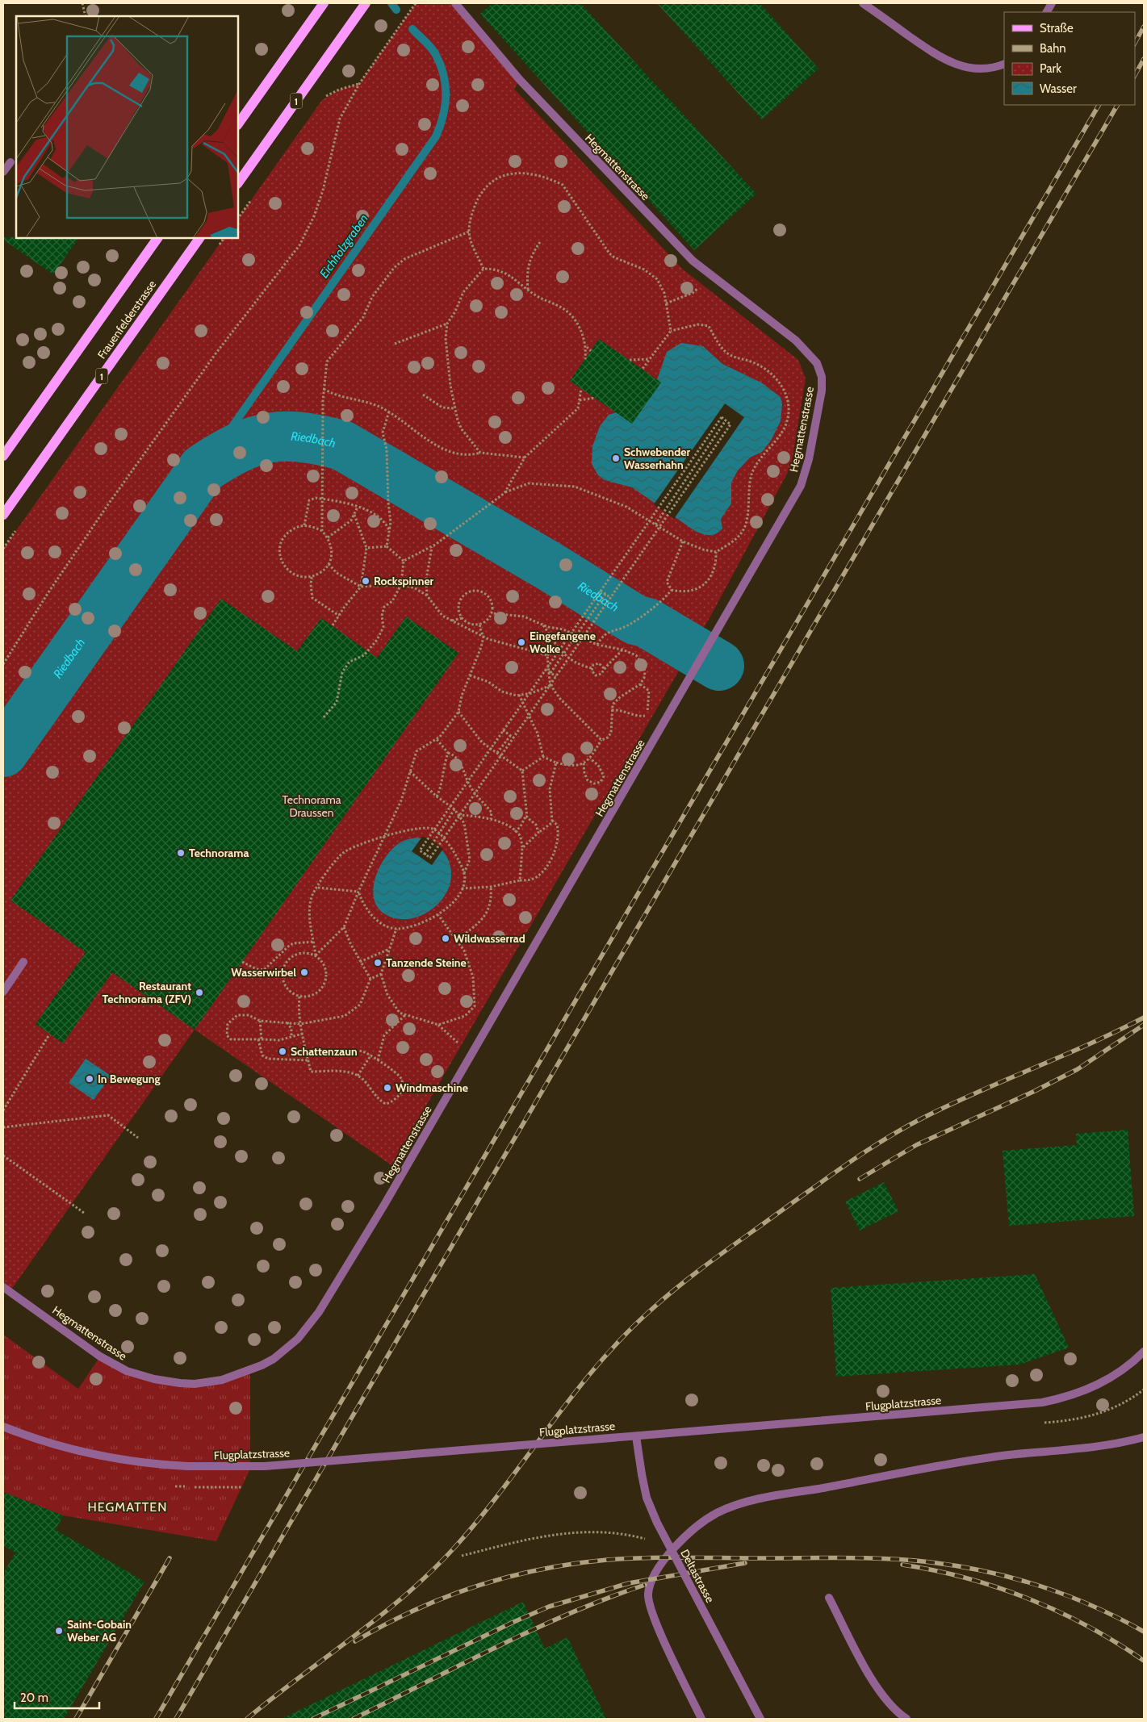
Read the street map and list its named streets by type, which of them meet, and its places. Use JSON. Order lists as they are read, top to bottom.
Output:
{
  "streets": {
    "main road": ["1", "Frauenfelderstrasse"],
    "street": ["Hegmattenstrasse", "Flugplatzstrasse", "Deltastrasse"]
  },
  "crossings": [
    ["Flugplatzstrasse", "Deltastrasse"]
  ],
  "districts": ["HEGMATTEN"],
  "water": ["Eichholzgraben", "Riedbach"],
  "parks": ["Technorama Draussen"],
  "places": [
    "Schwebender Wasserhahn",
    "Rockspinner",
    "Eingefangene Wolke",
    "Technorama",
    "Wildwasserrad",
    "Tanzende Steine",
    "Wasserwirbel",
    "Restaurant Technorama (ZFV)",
    "Schattenzaun",
    "In Bewegung",
    "Windmaschine",
    "Saint-Gobain Weber AG"
  ],
  "legend": [
    "Straße",
    "Bahn",
    "Park",
    "Wasser"
  ],
  "scale_bar": "20 m"
}
